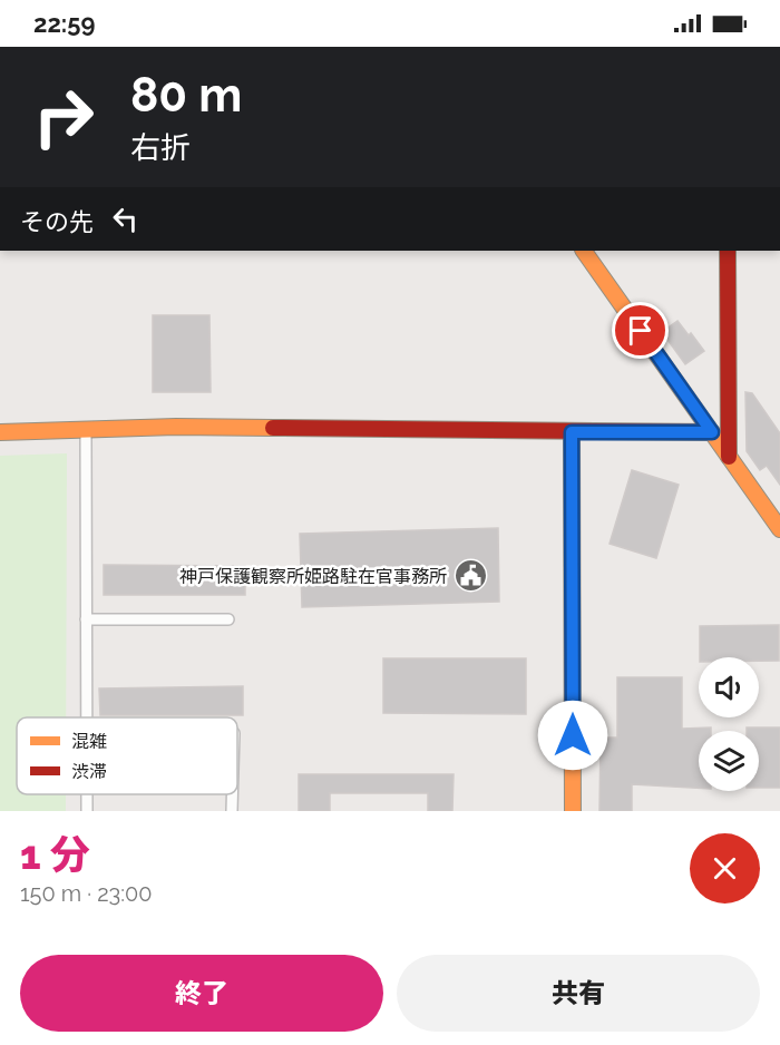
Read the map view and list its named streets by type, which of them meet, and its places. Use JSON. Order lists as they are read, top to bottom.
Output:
{
  "places": {
    "public building": ["神戸保護観察所姫路駐在官事務所"]
  },
  "legend": ["混雑", "渋滞"],
  "page": {
    "status": "22:59",
    "turn": ["80 m", "右折"],
    "then": "その先",
    "heading": ["1 分", "150 m · 23:00"],
    "buttons": ["終了", "共有"]
  }
}
